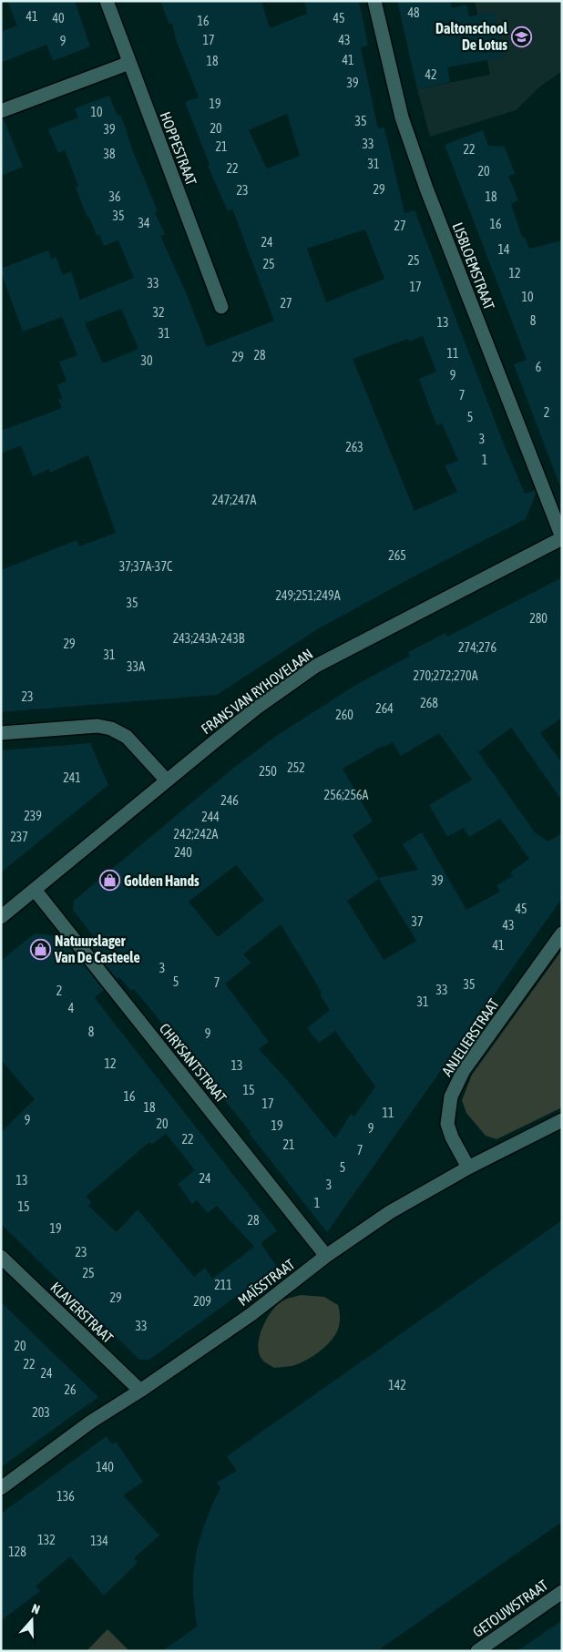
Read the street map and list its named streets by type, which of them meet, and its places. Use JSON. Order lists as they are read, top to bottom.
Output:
{
  "streets": {
    "street": [
      "HOPPESTRAAT",
      "LISBLOEMSTRAAT",
      "FRANS VAN RYHOVELAAN",
      "ANJELIERSTRAAT",
      "CHRYSANTSTRAAT",
      "MAÏSSTRAAT",
      "KLAVERSTRAAT",
      "GETOUWSTRAAT"
    ]
  },
  "crossings": [
    ["LISBLOEMSTRAAT", "FRANS VAN RYHOVELAAN"],
    ["FRANS VAN RYHOVELAAN", "CHRYSANTSTRAAT"],
    ["ANJELIERSTRAAT", "MAÏSSTRAAT"],
    ["CHRYSANTSTRAAT", "MAÏSSTRAAT"],
    ["MAÏSSTRAAT", "KLAVERSTRAAT"]
  ],
  "places": {
    "school or university": ["Daltonschool De Lotus"],
    "shop": ["Golden Hands", "Natuurslager Van De Casteele"]
  },
  "house_numbers": [
    "48",
    "41",
    "40",
    "45",
    "16",
    "17",
    "43",
    "9",
    "41",
    "18",
    "42",
    "39",
    "19",
    "10",
    "35",
    "20",
    "39",
    "33",
    "21",
    "22",
    "38",
    "31",
    "22",
    "20",
    "29",
    "23",
    "36",
    "18",
    "35",
    "34",
    "16",
    "27",
    "24",
    "14",
    "25",
    "25",
    "12",
    "33",
    "17",
    "10",
    "27",
    "32",
    "8",
    "13",
    "31",
    "11",
    "28",
    "29",
    "30",
    "6",
    "9",
    "7",
    "2",
    "5",
    "3",
    "263",
    "1",
    "247;247A",
    "265",
    "37;37A-37C",
    "249;251;249A",
    "35",
    "280",
    "243;243A-243B",
    "29",
    "274;276",
    "31",
    "33A",
    "270;272;270A",
    "23",
    "268",
    "264",
    "260",
    "252",
    "250",
    "241",
    "256;256A",
    "246",
    "239",
    "244",
    "242;242A",
    "237",
    "240",
    "39",
    "45",
    "37",
    "43",
    "41",
    "3",
    "5",
    "7",
    "35",
    "33",
    "2",
    "31",
    "4",
    "8",
    "9",
    "12",
    "13",
    "15",
    "16",
    "17",
    "18",
    "11",
    "9",
    "20",
    "19",
    "9",
    "22",
    "21",
    "7",
    "5",
    "24",
    "13",
    "3",
    "1",
    "15",
    "28",
    "19",
    "23",
    "25",
    "211",
    "29",
    "209",
    "33",
    "20",
    "22",
    "24",
    "142",
    "26",
    "203",
    "140",
    "136",
    "132",
    "134",
    "128"
  ],
  "north": "top"
}
